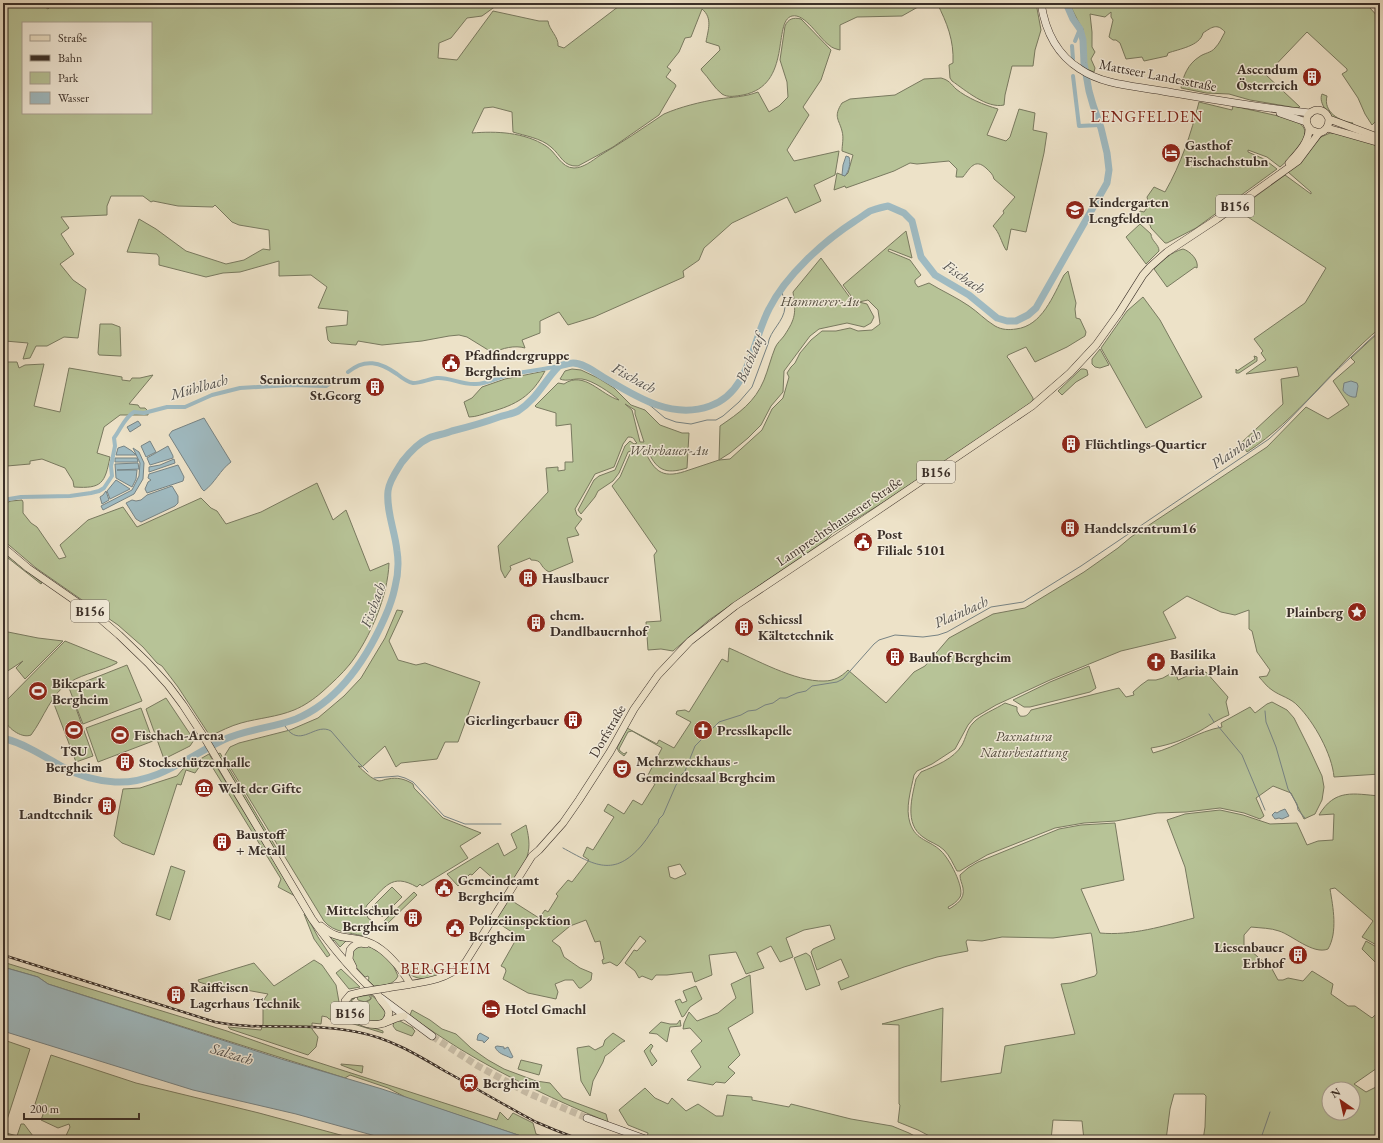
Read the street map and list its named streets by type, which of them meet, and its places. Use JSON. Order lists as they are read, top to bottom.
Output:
{
  "streets": {
    "main road": [
      "Mattseer Landesstraße",
      "B156",
      "Lamprechtshausener Straße",
      "Dorfstraße"
    ]
  },
  "crossings": [
    ["Mattseer Landesstraße", "B156"],
    ["B156", "Lamprechtshausener Straße"],
    ["B156", "Dorfstraße"],
    ["Lamprechtshausener Straße", "Dorfstraße"]
  ],
  "districts": ["LENGFELDEN", "BERGHEIM"],
  "water": [
    "Fischach",
    "Bachlauf",
    "Mühlbach",
    "Plainbach",
    "Salzach"
  ],
  "parks": ["Hammerer-Au", "Wehrbauer-Au", "Paxnatura Naturbestattung"],
  "places": {
    "building": [
      "Ascendum Österreich",
      "Seniorenzentrum St.Georg",
      "Flüchtlings-Quartier",
      "Handelszentrum16",
      "Hauslbauer",
      "ehem. Dandlbauernhof",
      "Schiessl Kältetechnik",
      "Bauhof Bergheim",
      "Gierlingerbauer",
      "Stockschützenhalle",
      "Binder Landtechnik",
      "Baustoff + Metall",
      "Mittelschule Bergheim",
      "Liesenbauer Erbhof",
      "Raiffeisen Lagerhaus Technik"
    ],
    "hotel": ["Gasthof Fischachstubn", "Hotel Gmachl"],
    "school or university": ["Kindergarten Lengfelden"],
    "public building": [
      "Pfadfindergruppe Bergheim",
      "Post Filiale 5101",
      "Gemeindeamt Bergheim",
      "Polizeiinspektion Bergheim"
    ],
    "place": ["Plainberg"],
    "church": ["Basilika Maria Plain", "Presslkapelle"],
    "sports": ["Bikepark Bergheim", "TSU Bergheim", "Fischach-Arena"],
    "theatre": ["Mehrzweckhaus - Gemeindesaal Bergheim"],
    "museum": ["Welt der Gifte"],
    "station": ["Bergheim"]
  },
  "legend": [
    "Straße",
    "Bahn",
    "Park",
    "Wasser"
  ],
  "scale_bar": "200 m",
  "north": "top left"
}
